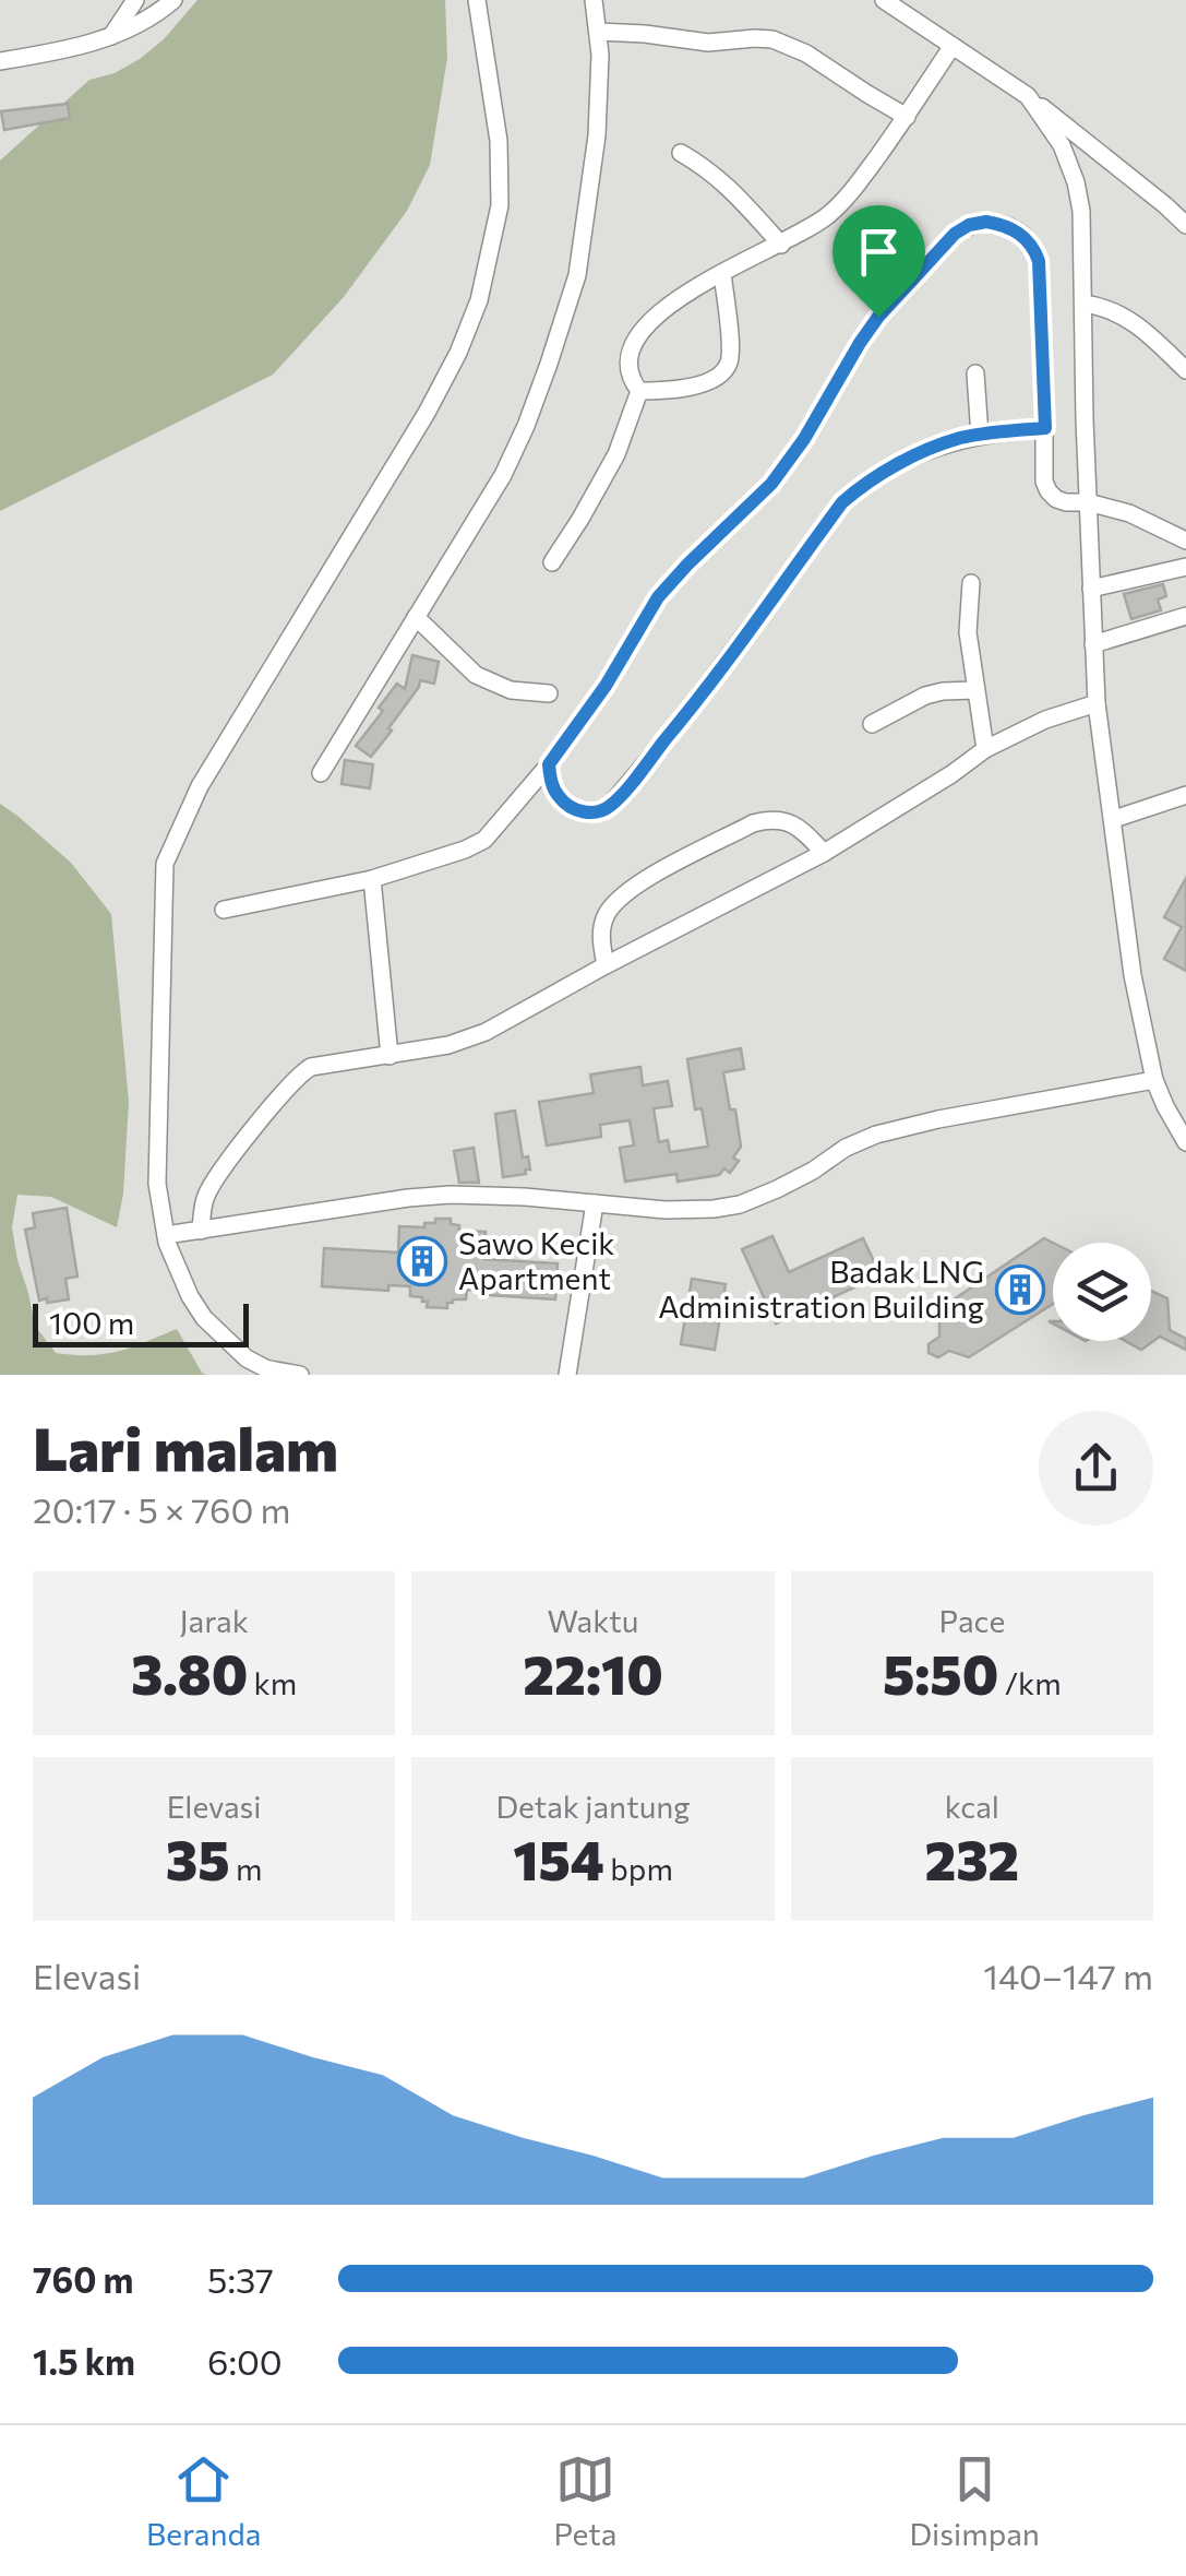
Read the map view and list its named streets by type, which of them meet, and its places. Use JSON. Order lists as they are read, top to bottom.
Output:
{
  "places": {
    "building": ["Sawo Kecik Apartment", "Badak LNG Administration Building"]
  },
  "scale_bar": "100 m",
  "page": {
    "scale": "100 m",
    "heading": ["Lari malam", "20:17 · 5 × 760 m"],
    "stats": [
      ["Jarak", "3.80 km"],
      ["Waktu", "22:10"],
      ["Pace", "5:50 /km"],
      ["Elevasi", "35 m"],
      ["Detak jantung", "154 bpm"],
      ["kcal", "232"]
    ],
    "chart": ["Elevasi", "140–147 m"],
    "list": [
      {
        "name": "760 m",
        "note": "5:37"
      },
      {
        "name": "1.5 km",
        "note": "6:00"
      }
    ],
    "tabs": ["Beranda", "Peta", "Disimpan"]
  }
}
